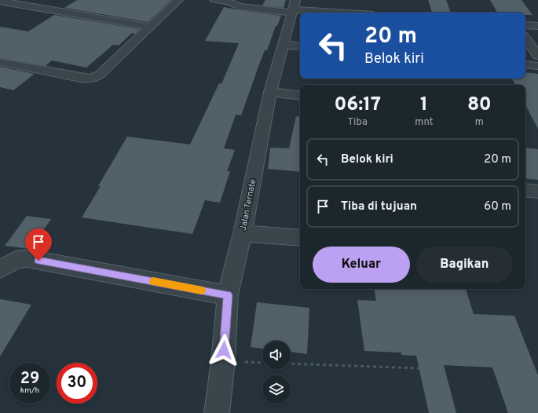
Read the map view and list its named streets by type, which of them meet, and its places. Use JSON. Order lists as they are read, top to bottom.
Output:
{
  "streets": {
    "street": ["Jalan Ternate"]
  },
  "page": {
    "turn": ["20 m", "Belok kiri"],
    "eta": [
      "06:17",
      "Tiba",
      "1",
      "mnt",
      "80",
      "m"
    ],
    "list": [
      {
        "name": "Belok kiri",
        "value": "20 m"
      },
      {
        "name": "Tiba di tujuan",
        "value": "60 m"
      }
    ],
    "buttons": ["Keluar", "Bagikan"],
    "speed": "29 km/h",
    "limit": "30"
  }
}
